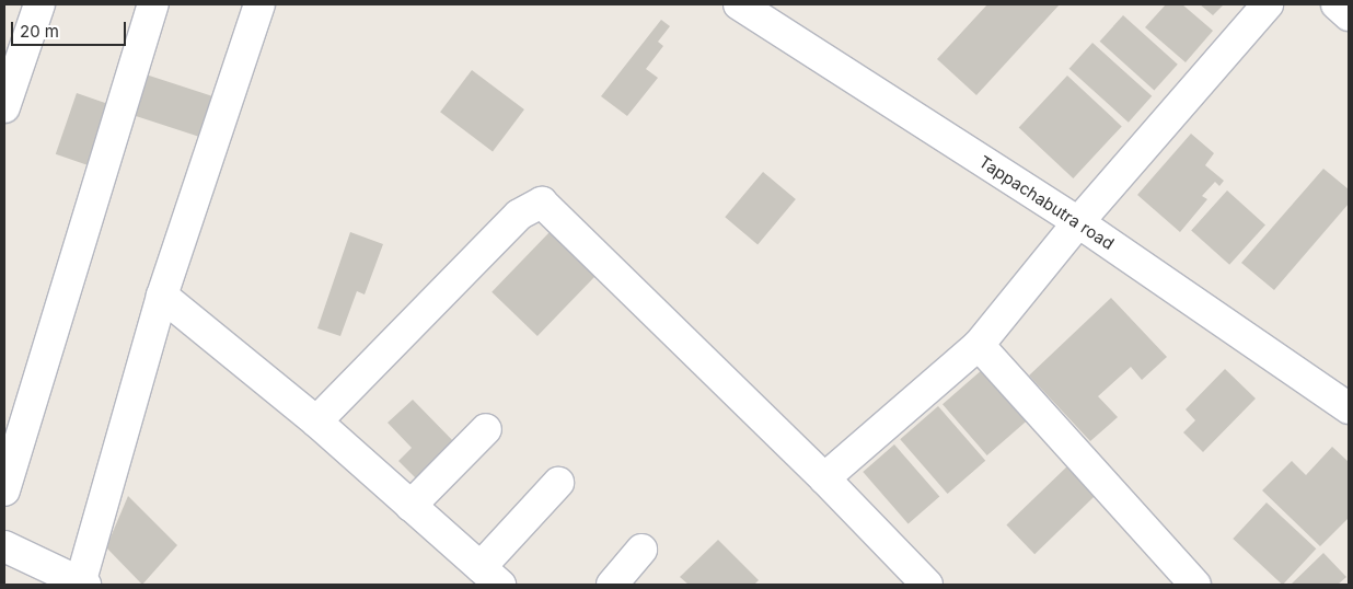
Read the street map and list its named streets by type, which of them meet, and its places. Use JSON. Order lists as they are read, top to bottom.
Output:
{
  "streets": {
    "street": ["Tappachabutra road"]
  },
  "scale_bar": "20 m"
}
